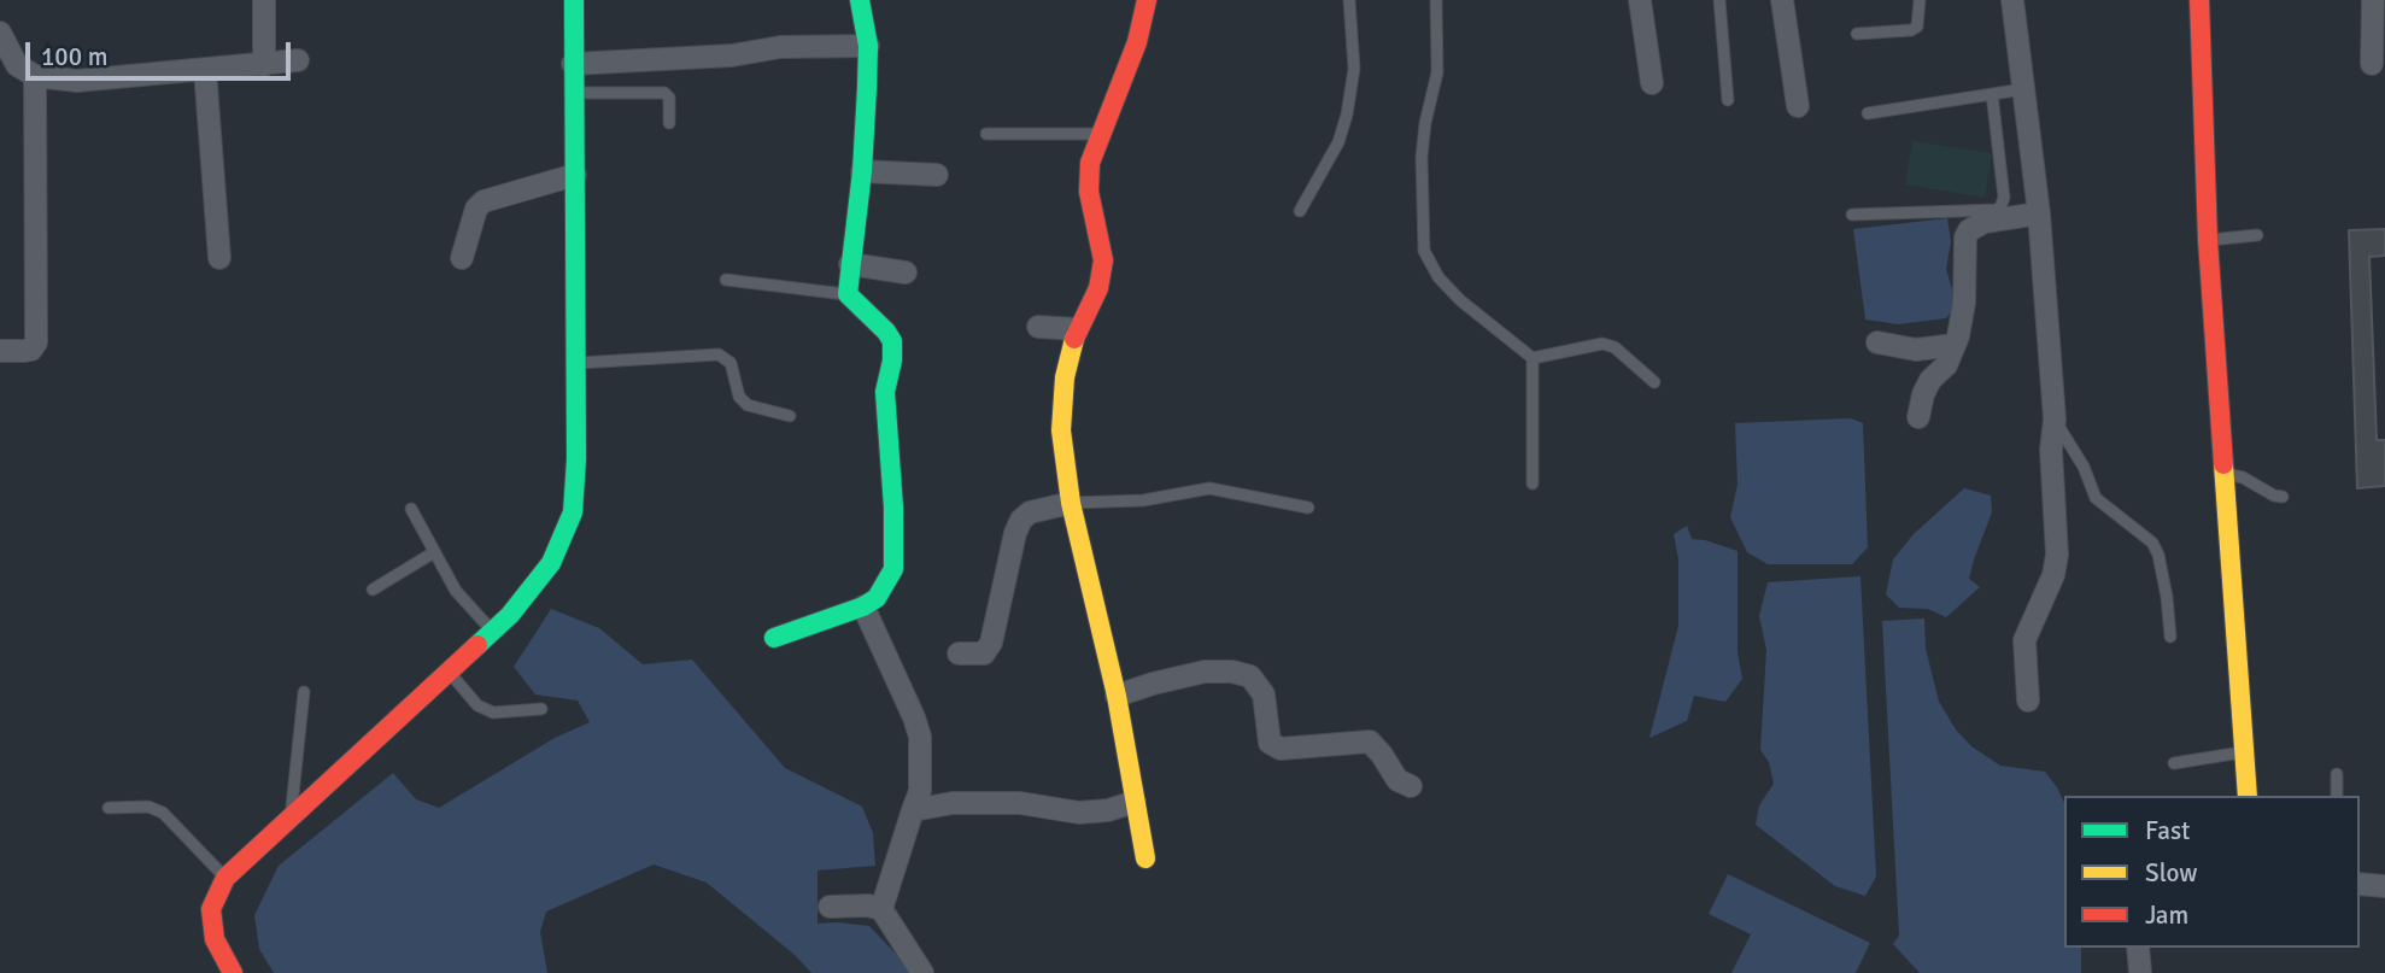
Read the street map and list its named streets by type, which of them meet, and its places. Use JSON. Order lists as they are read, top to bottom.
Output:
{
  "legend": ["Fast", "Slow", "Jam"],
  "scale_bar": "100 m"
}
